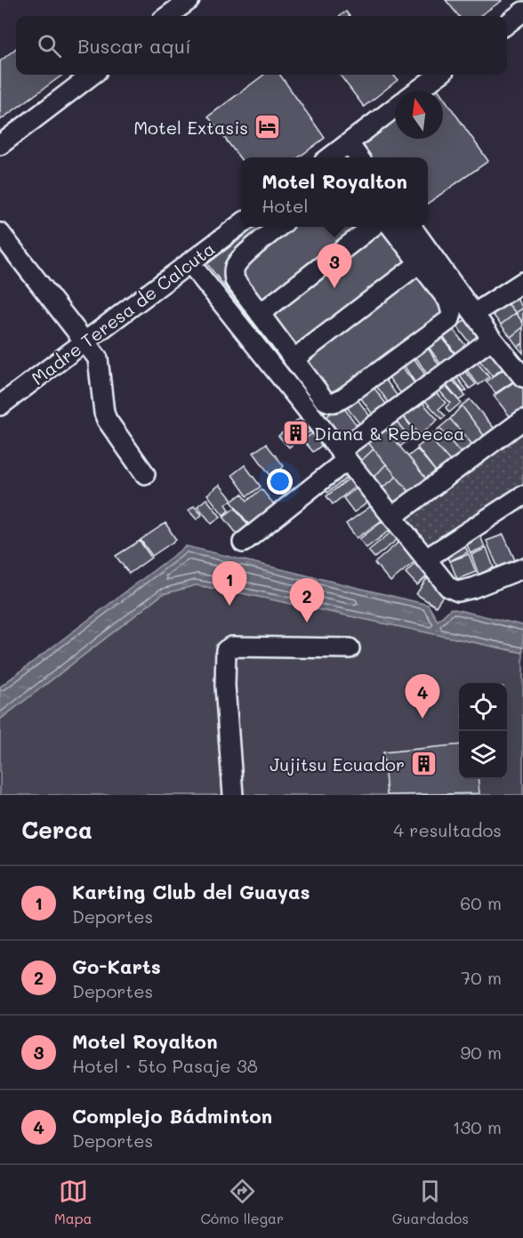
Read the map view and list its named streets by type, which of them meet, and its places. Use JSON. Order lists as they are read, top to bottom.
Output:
{
  "streets": {
    "street": ["Madre Teresa de Calcuta"]
  },
  "places": {
    "hotel": ["Motel Extasis"],
    "building": ["Diana & Rebecca", "Jujitsu Ecuador"]
  },
  "north": "top",
  "page": {
    "search": "Buscar aquí",
    "popup": ["Motel Royalton", "Hotel"],
    "pins": [
      "3",
      "1",
      "2",
      "4"
    ],
    "heading": ["Cerca", "4 resultados"],
    "list": [
      {
        "mark": "1",
        "name": "Karting Club del Guayas",
        "note": "Deportes",
        "value": "60 m"
      },
      {
        "mark": "2",
        "name": "Go-Karts",
        "note": "Deportes",
        "value": "70 m"
      },
      {
        "mark": "3",
        "name": "Motel Royalton",
        "note": "Hotel · 5to Pasaje 38",
        "value": "90 m"
      },
      {
        "mark": "4",
        "name": "Complejo Bádminton",
        "note": "Deportes",
        "value": "130 m"
      }
    ],
    "nav": ["Mapa", "Cómo llegar", "Guardados"]
  }
}
